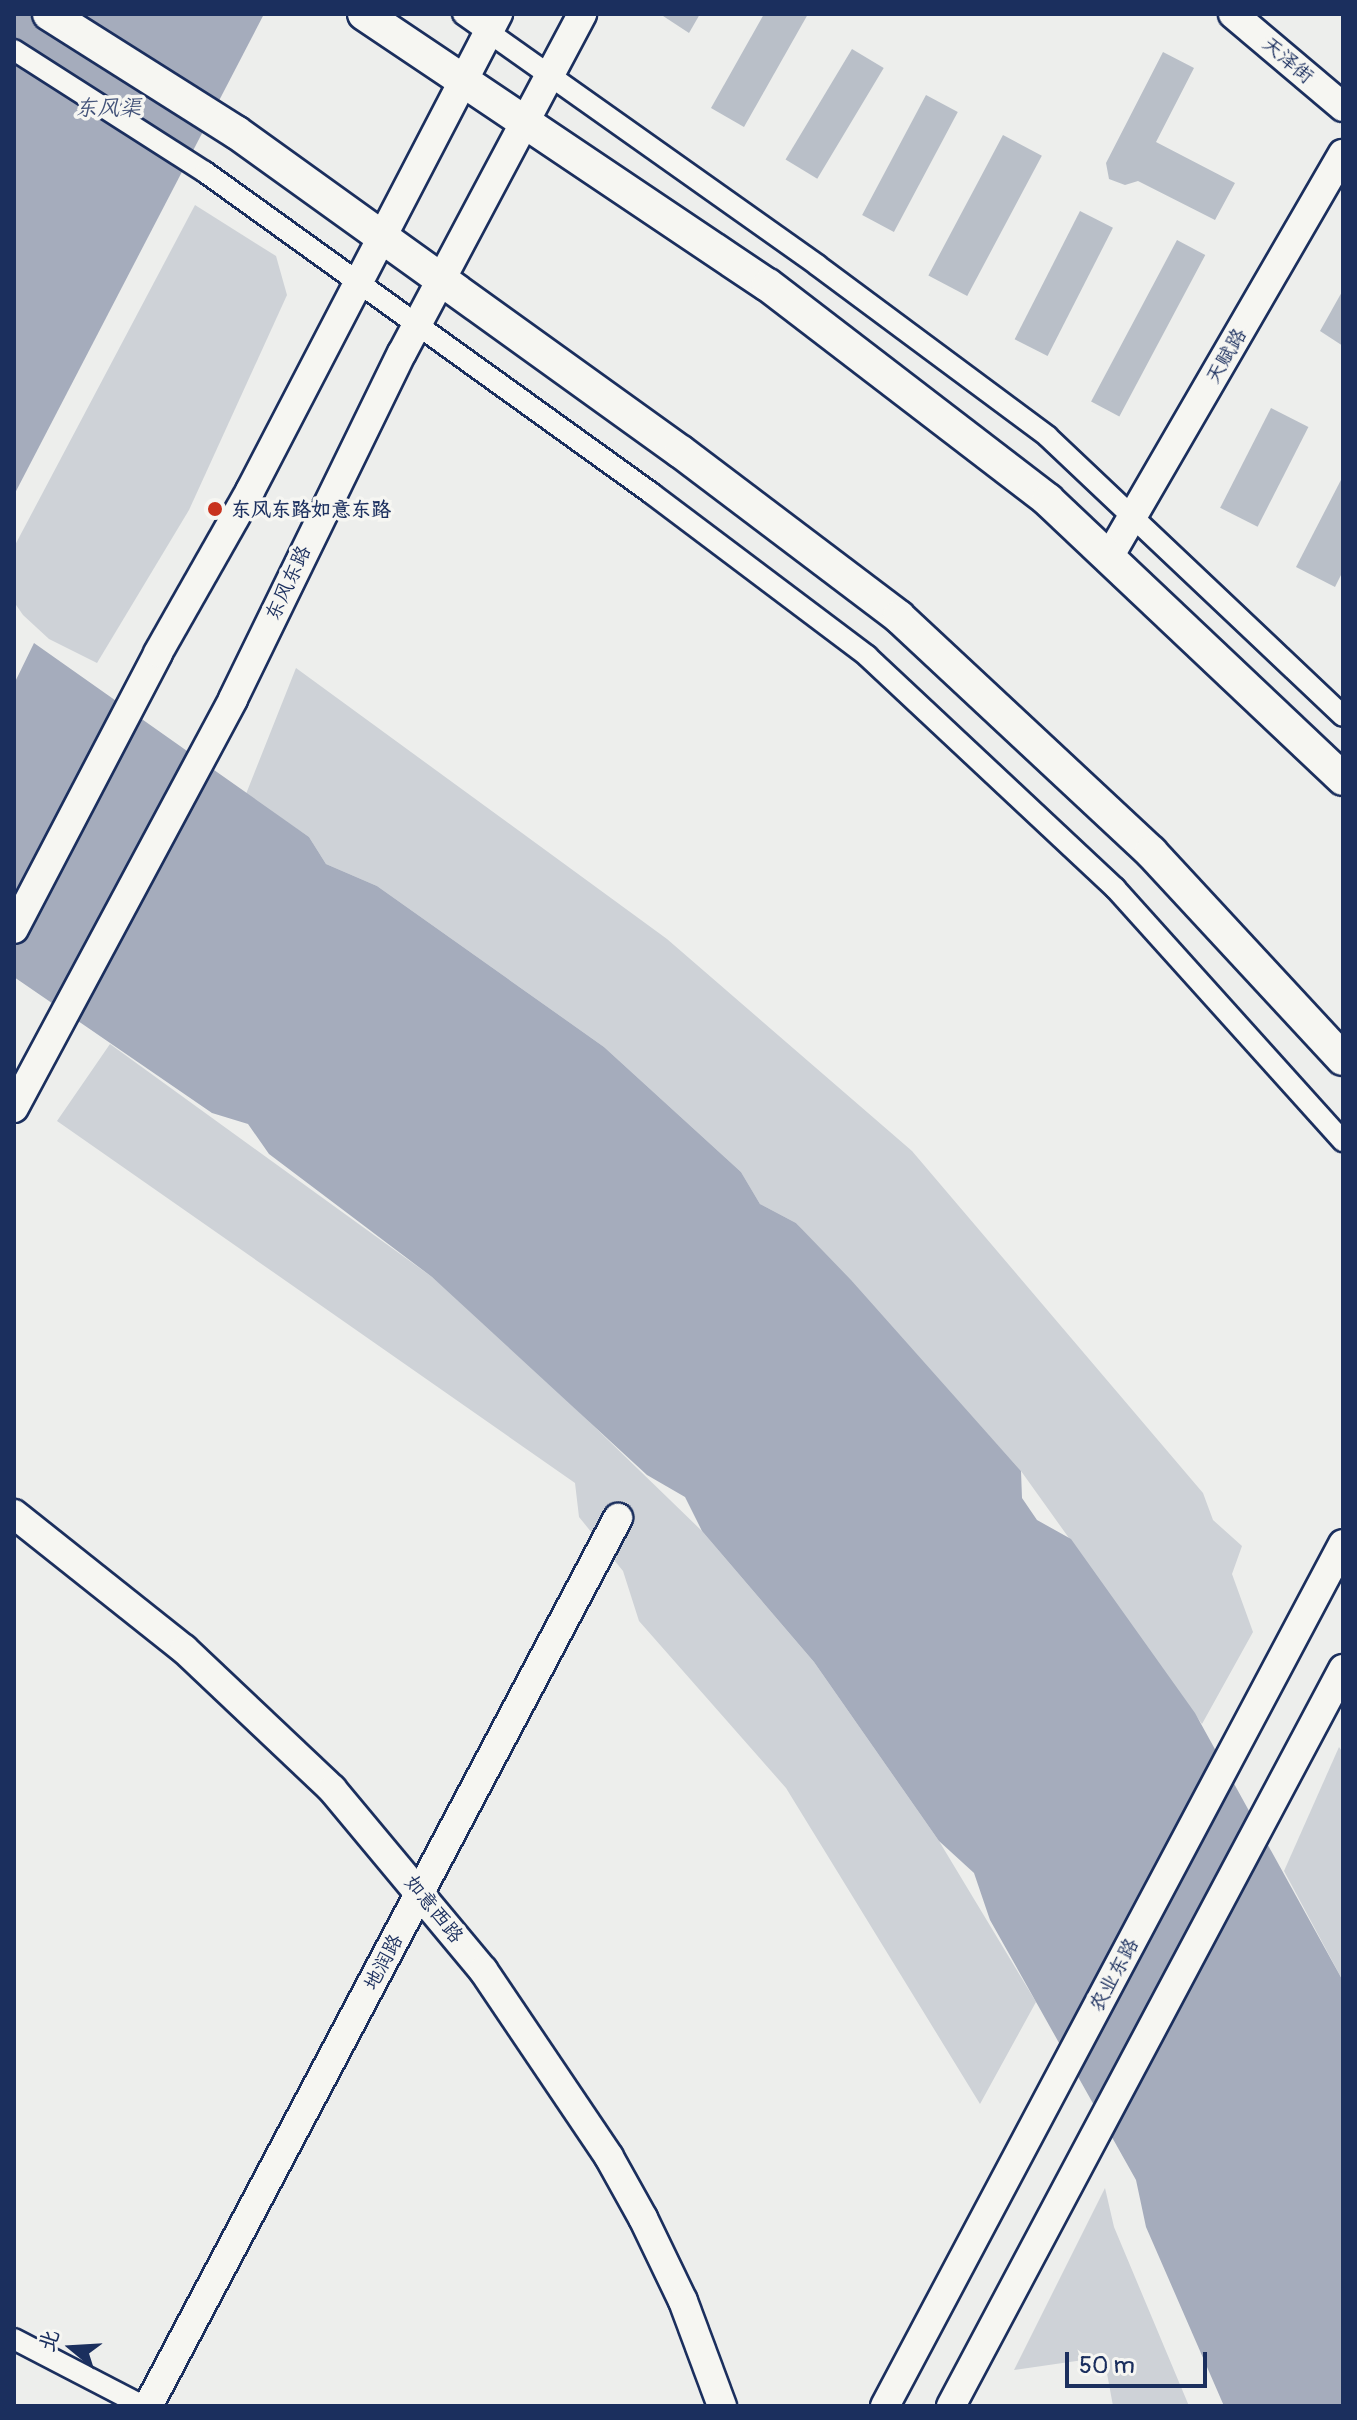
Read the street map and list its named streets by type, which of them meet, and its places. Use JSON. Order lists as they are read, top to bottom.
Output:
{
  "streets": {
    "main road": [
      "天泽街",
      "天赋路",
      "东风东路",
      "如意西路",
      "地润路",
      "农业东路"
    ]
  },
  "crossings": [
    ["如意西路", "地润路"]
  ],
  "water": ["东风渠"],
  "places": ["东风东路如意东路"],
  "scale_bar": "50 m",
  "north": "left"
}
